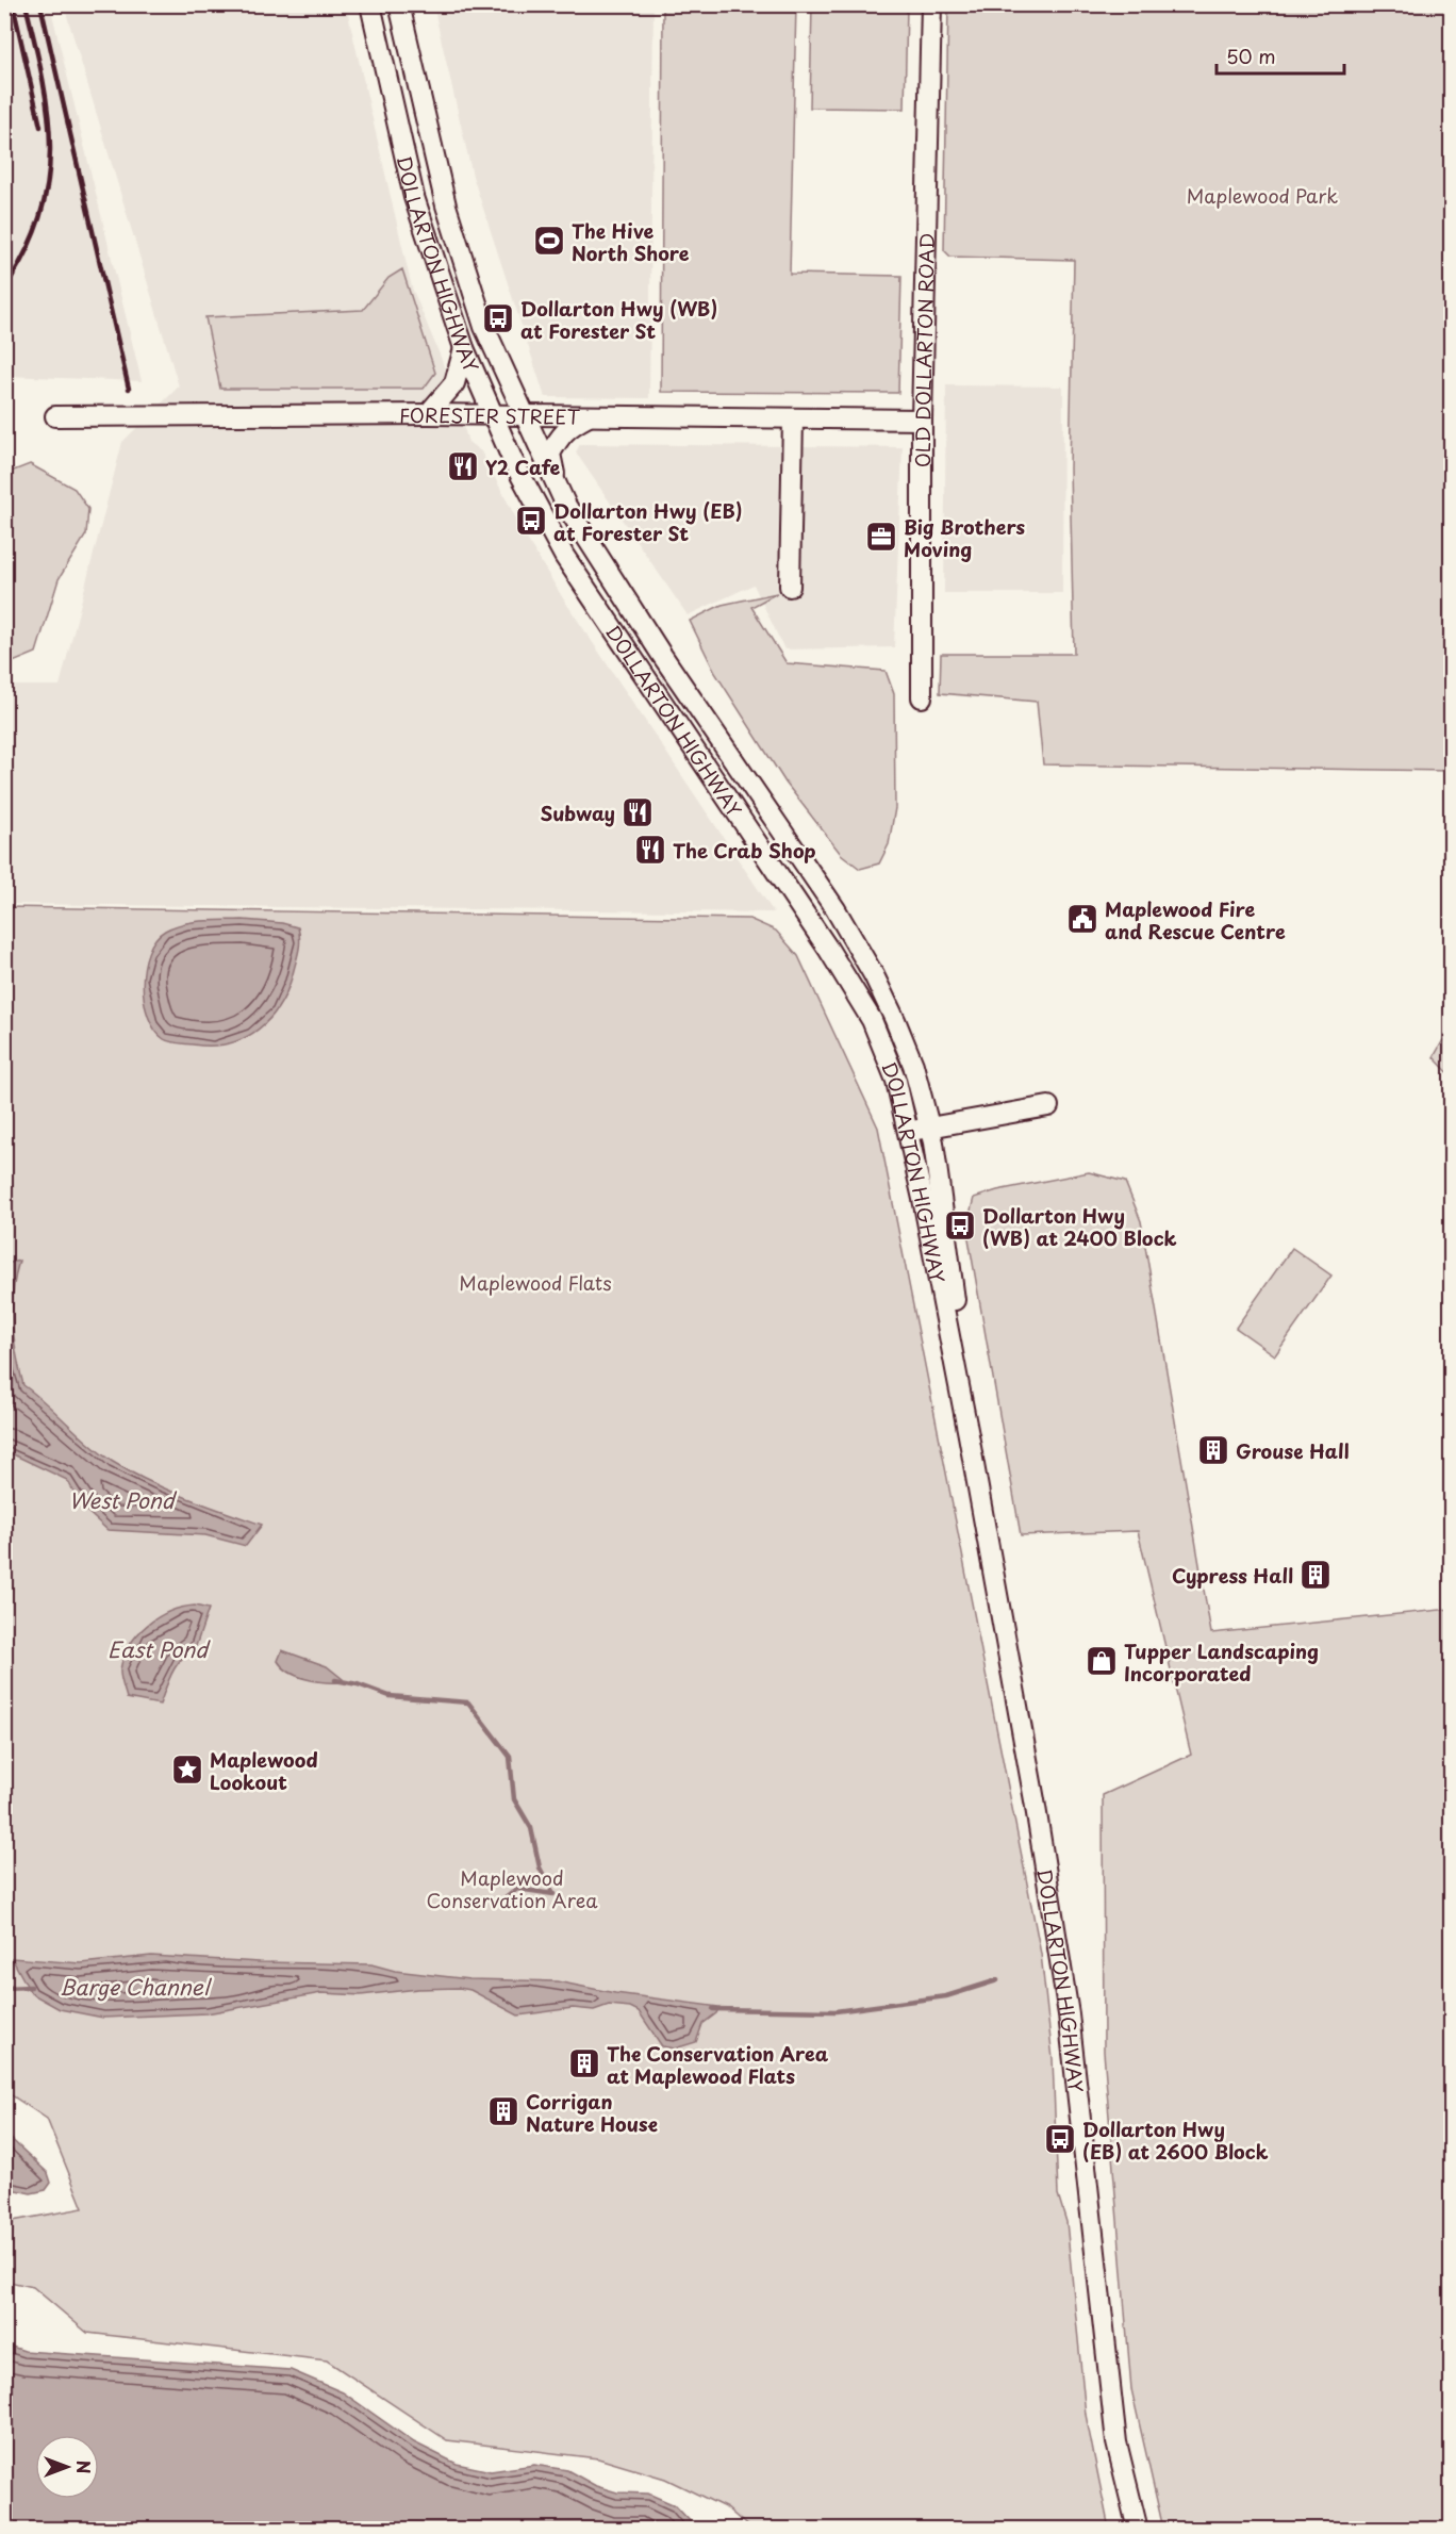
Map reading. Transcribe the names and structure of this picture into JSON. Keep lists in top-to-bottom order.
{
  "streets": {
    "street": ["DOLLARTON HIGHWAY", "OLD DOLLARTON ROAD", "FORESTER STREET"]
  },
  "crossings": [
    ["DOLLARTON HIGHWAY", "FORESTER STREET"],
    ["OLD DOLLARTON ROAD", "FORESTER STREET"]
  ],
  "water": ["West Pond", "East Pond", "Barge Channel"],
  "parks": ["Maplewood Park", "Maplewood Flats", "Maplewood Conservation Area"],
  "places": {
    "sports": ["The Hive North Shore"],
    "bus stop": [
      "Dollarton Hwy (WB) at Forester St",
      "Dollarton Hwy (EB) at Forester St",
      "Dollarton Hwy (WB) at 2400 Block",
      "Dollarton Hwy (EB) at 2600 Block"
    ],
    "restaurant": ["Y2 Cafe", "Subway", "The Crab Shop"],
    "office": ["Big Brothers Moving"],
    "public building": ["Maplewood Fire and Rescue Centre"],
    "building": [
      "Grouse Hall",
      "Cypress Hall",
      "The Conservation Area at Maplewood Flats",
      "Corrigan Nature House"
    ],
    "shop": ["Tupper Landscaping Incorporated"],
    "place": ["Maplewood Lookout"]
  },
  "scale_bar": "50 m",
  "north": "right"
}
